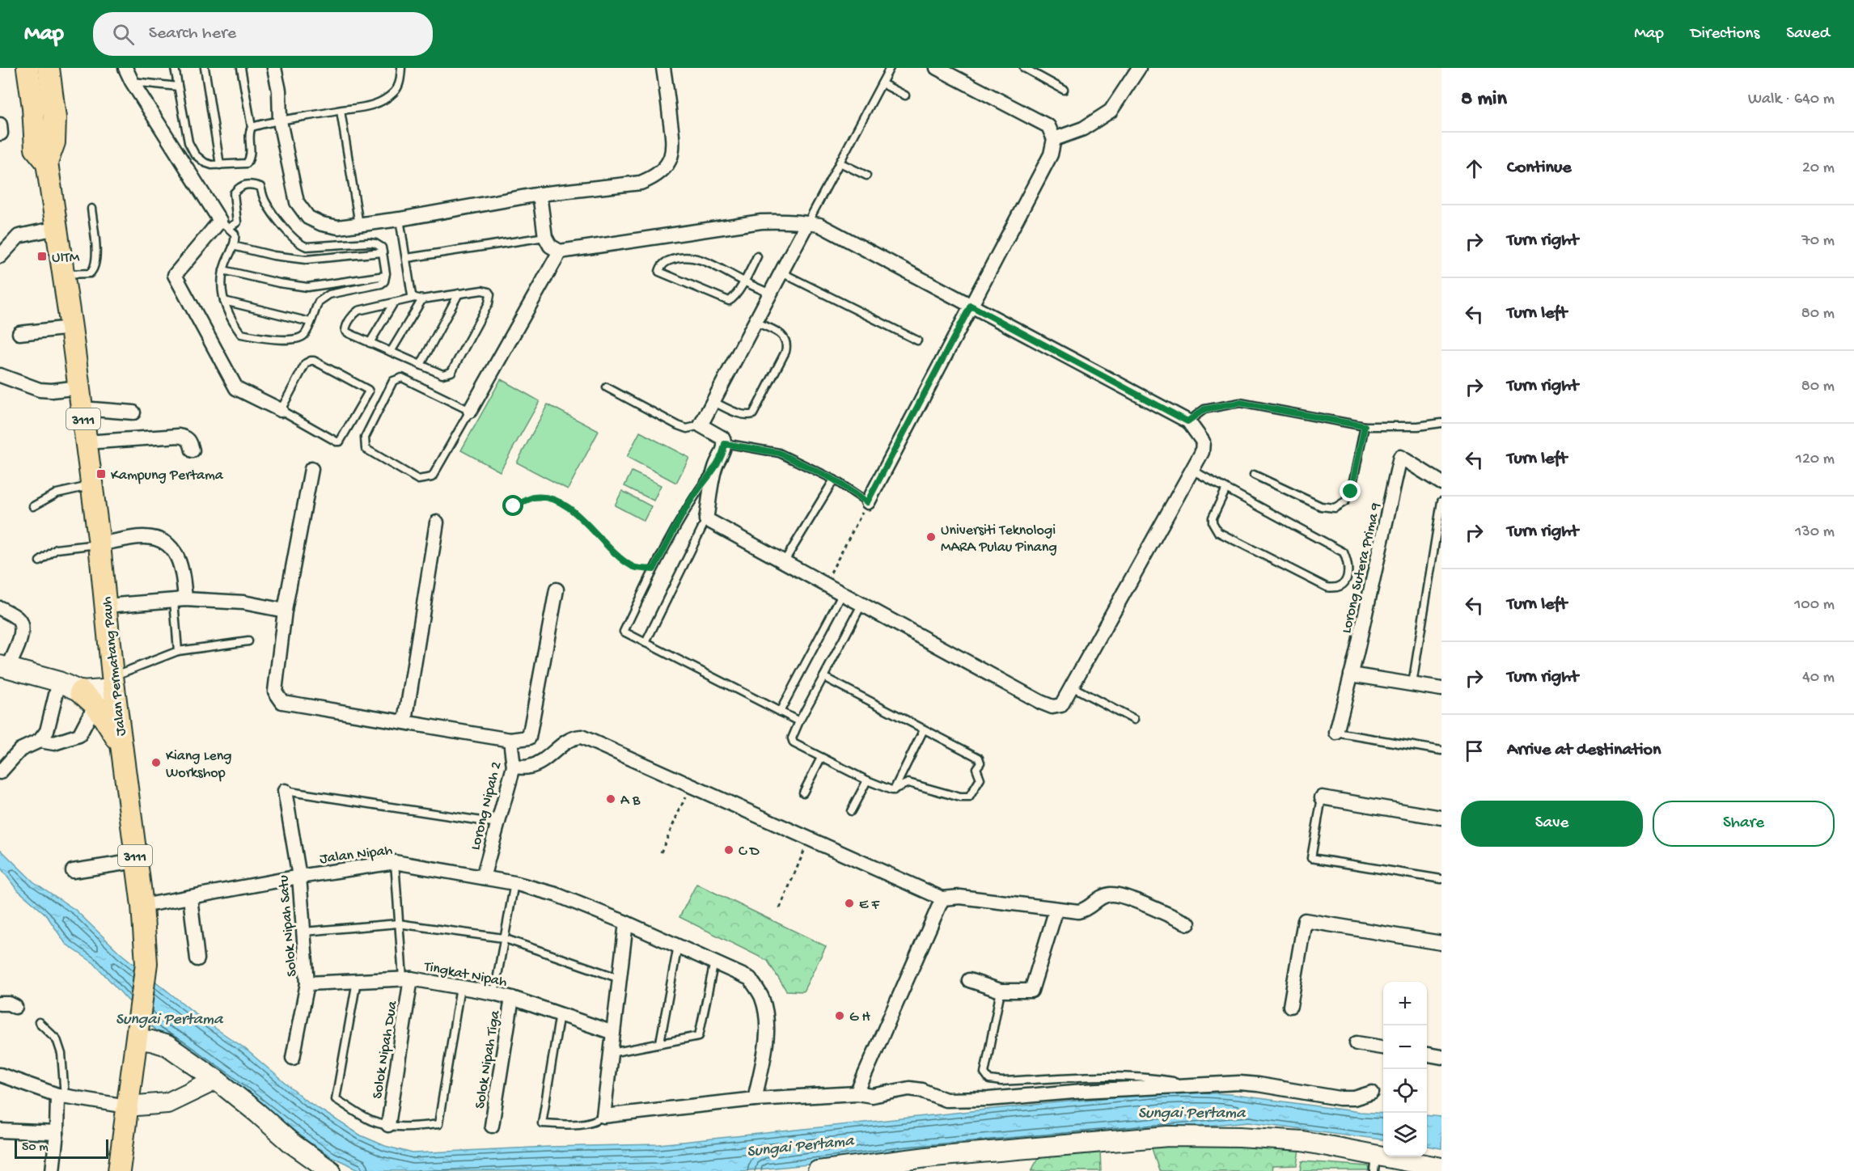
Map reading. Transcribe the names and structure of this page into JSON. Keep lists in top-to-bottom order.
{
  "streets": {
    "main road": ["3111", "Jalan Permatang Pauh"],
    "street": [
      "Lorong Sutera Prima 9",
      "Lorong Nipah 2",
      "Jalan Nipah",
      "Solok Nipah Satu",
      "Tingkat Nipah",
      "Solok Nipah Dua",
      "Solok Nipah Tiga"
    ]
  },
  "crossings": [
    ["Jalan Permatang Pauh", "Jalan Nipah"],
    ["Lorong Nipah 2", "Jalan Nipah"],
    ["Jalan Nipah", "Solok Nipah Satu"],
    ["Solok Nipah Satu", "Tingkat Nipah"],
    ["Tingkat Nipah", "Solok Nipah Dua"],
    ["Tingkat Nipah", "Solok Nipah Tiga"]
  ],
  "water": ["Sungai Pertama"],
  "places": {
    "transit": ["UITM", "Kampung Pertama"],
    "other": [
      "Universiti Teknologi MARA Pulau Pinang",
      "Kiang Leng Workshop",
      "A B",
      "C D",
      "E F",
      "G H"
    ]
  },
  "scale_bar": "50 m",
  "page": {
    "header": "Map",
    "search": "Search here",
    "nav": ["Map", "Directions", "Saved"],
    "heading": ["8 min", "Walk · 640 m"],
    "list": [
      ["Continue", "20 m"],
      ["Turn right", "70 m"],
      ["Turn left", "80 m"],
      ["Turn right", "80 m"],
      ["Turn left", "120 m"],
      ["Turn right", "130 m"],
      ["Turn left", "100 m"],
      ["Turn right", "40 m"],
      "Arrive at destination"
    ],
    "buttons": ["Save", "Share"],
    "map_buttons": ["+", "−"],
    "scale": "50 m"
  }
}
